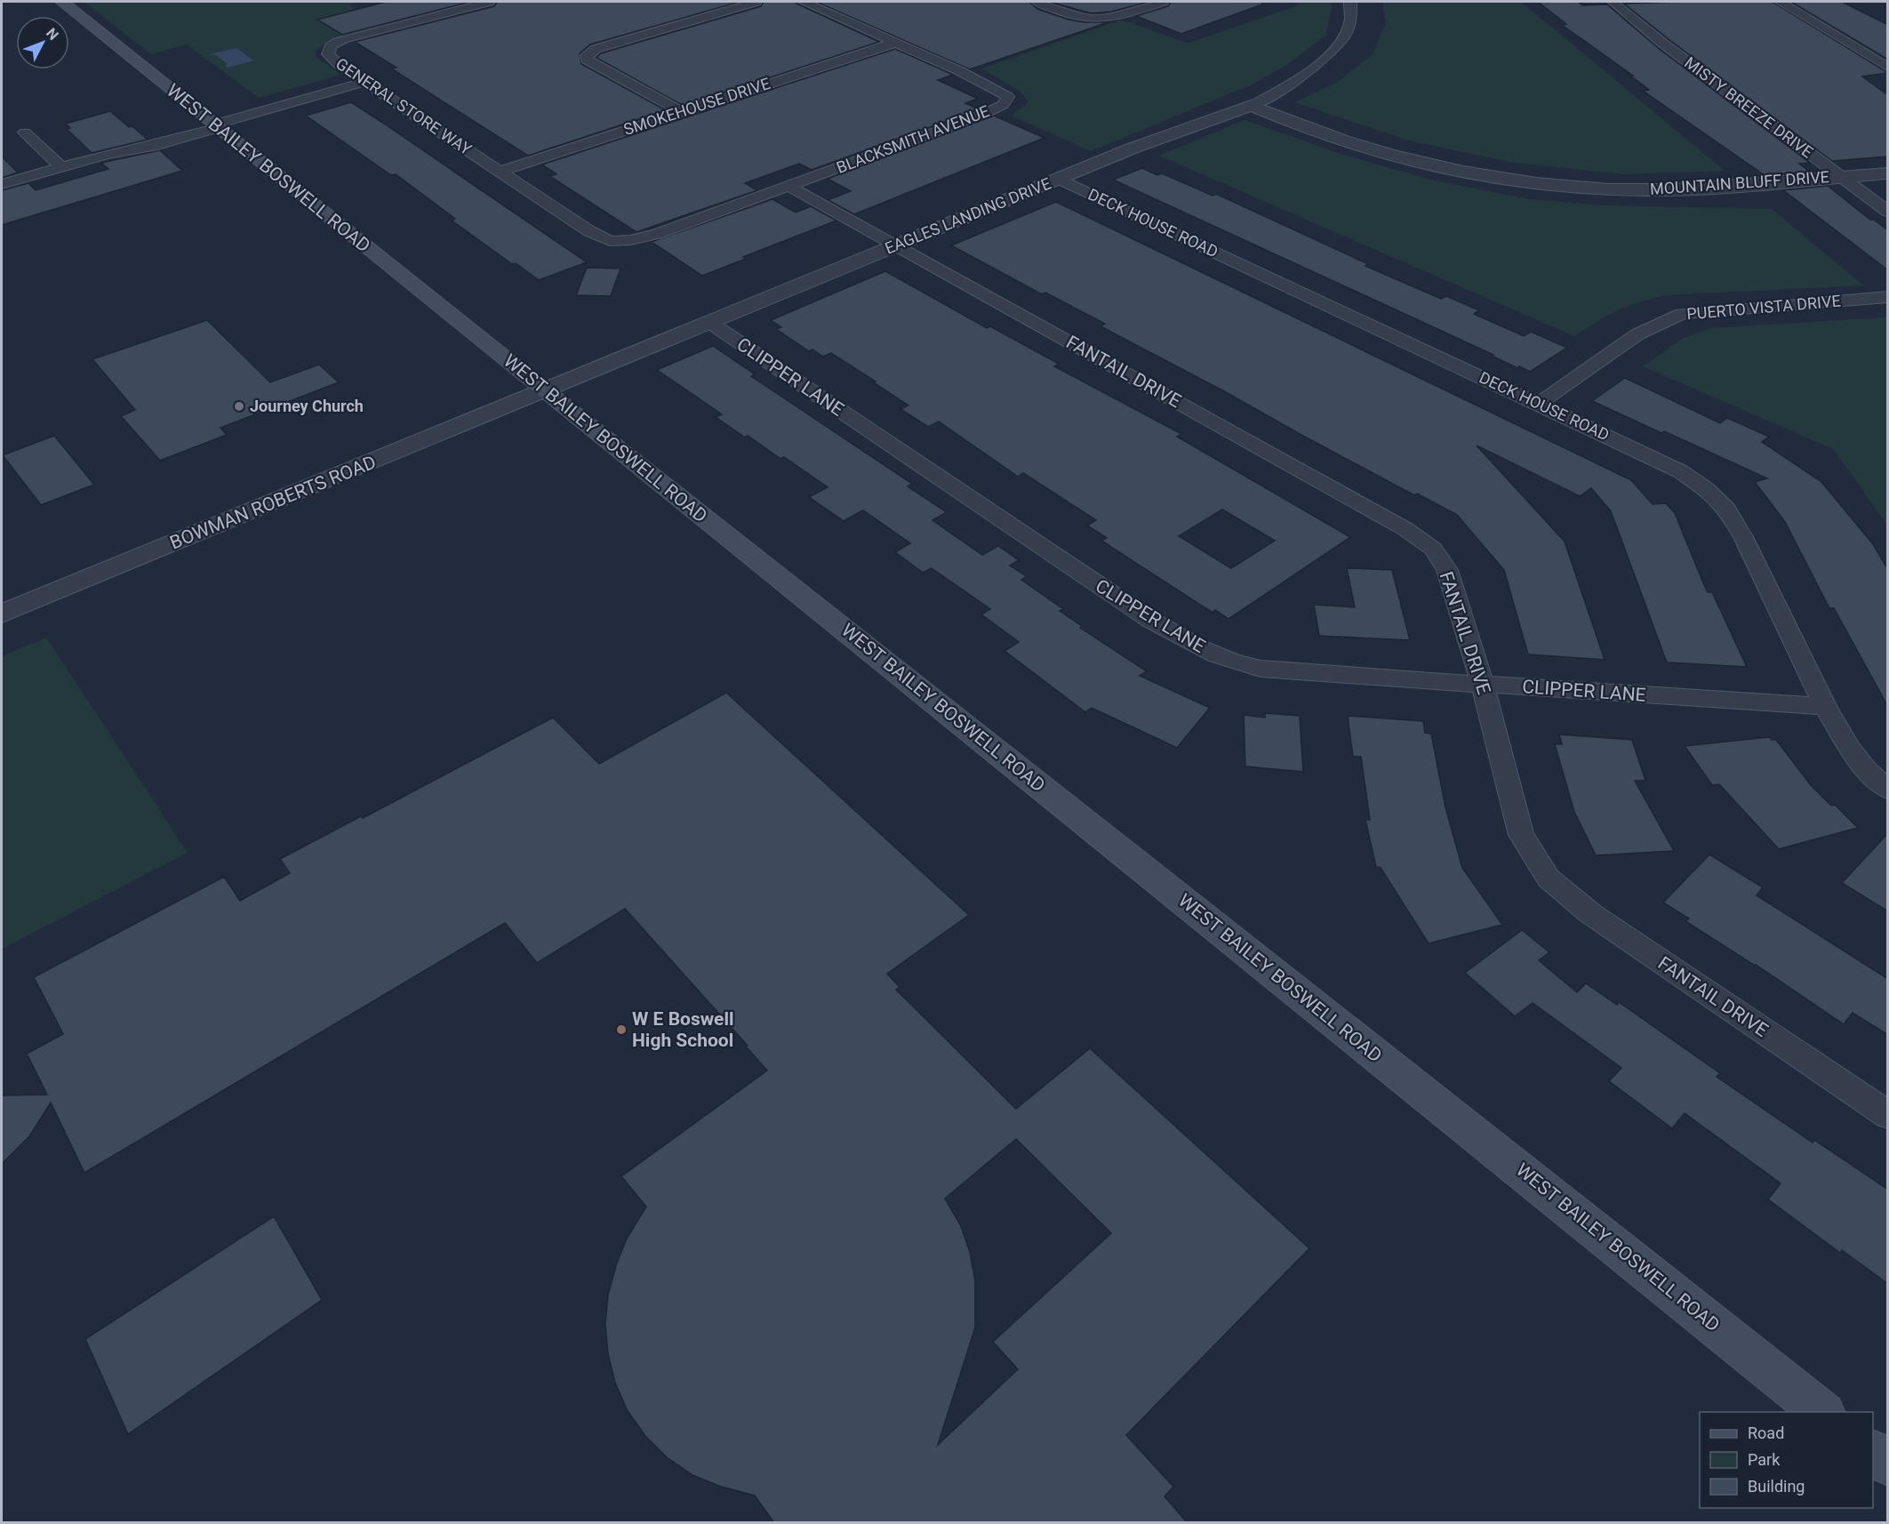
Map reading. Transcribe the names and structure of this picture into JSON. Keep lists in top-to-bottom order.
{
  "streets": {
    "main road": ["WEST BAILEY BOSWELL ROAD"],
    "street": [
      "GENERAL STORE WAY",
      "SMOKEHOUSE DRIVE",
      "MISTY BREEZE DRIVE",
      "BLACKSMITH AVENUE",
      "MOUNTAIN BLUFF DRIVE",
      "EAGLES LANDING DRIVE",
      "DECK HOUSE ROAD",
      "PUERTO VISTA DRIVE",
      "FANTAIL DRIVE",
      "CLIPPER LANE",
      "BOWMAN ROBERTS ROAD"
    ]
  },
  "crossings": [
    ["GENERAL STORE WAY", "SMOKEHOUSE DRIVE"],
    ["GENERAL STORE WAY", "BLACKSMITH AVENUE"],
    ["SMOKEHOUSE DRIVE", "BLACKSMITH AVENUE"],
    ["MISTY BREEZE DRIVE", "MOUNTAIN BLUFF DRIVE"],
    ["BLACKSMITH AVENUE", "FANTAIL DRIVE"],
    ["WEST BAILEY BOSWELL ROAD", "EAGLES LANDING DRIVE"],
    ["WEST BAILEY BOSWELL ROAD", "BOWMAN ROBERTS ROAD"],
    ["MOUNTAIN BLUFF DRIVE", "EAGLES LANDING DRIVE"],
    ["EAGLES LANDING DRIVE", "DECK HOUSE ROAD"],
    ["EAGLES LANDING DRIVE", "FANTAIL DRIVE"],
    ["EAGLES LANDING DRIVE", "CLIPPER LANE"],
    ["EAGLES LANDING DRIVE", "BOWMAN ROBERTS ROAD"],
    ["DECK HOUSE ROAD", "PUERTO VISTA DRIVE"],
    ["DECK HOUSE ROAD", "CLIPPER LANE"],
    ["FANTAIL DRIVE", "CLIPPER LANE"]
  ],
  "places": ["Journey Church", "W E Boswell High School"],
  "legend": ["Road", "Park", "Building"],
  "north": "top right"
}
